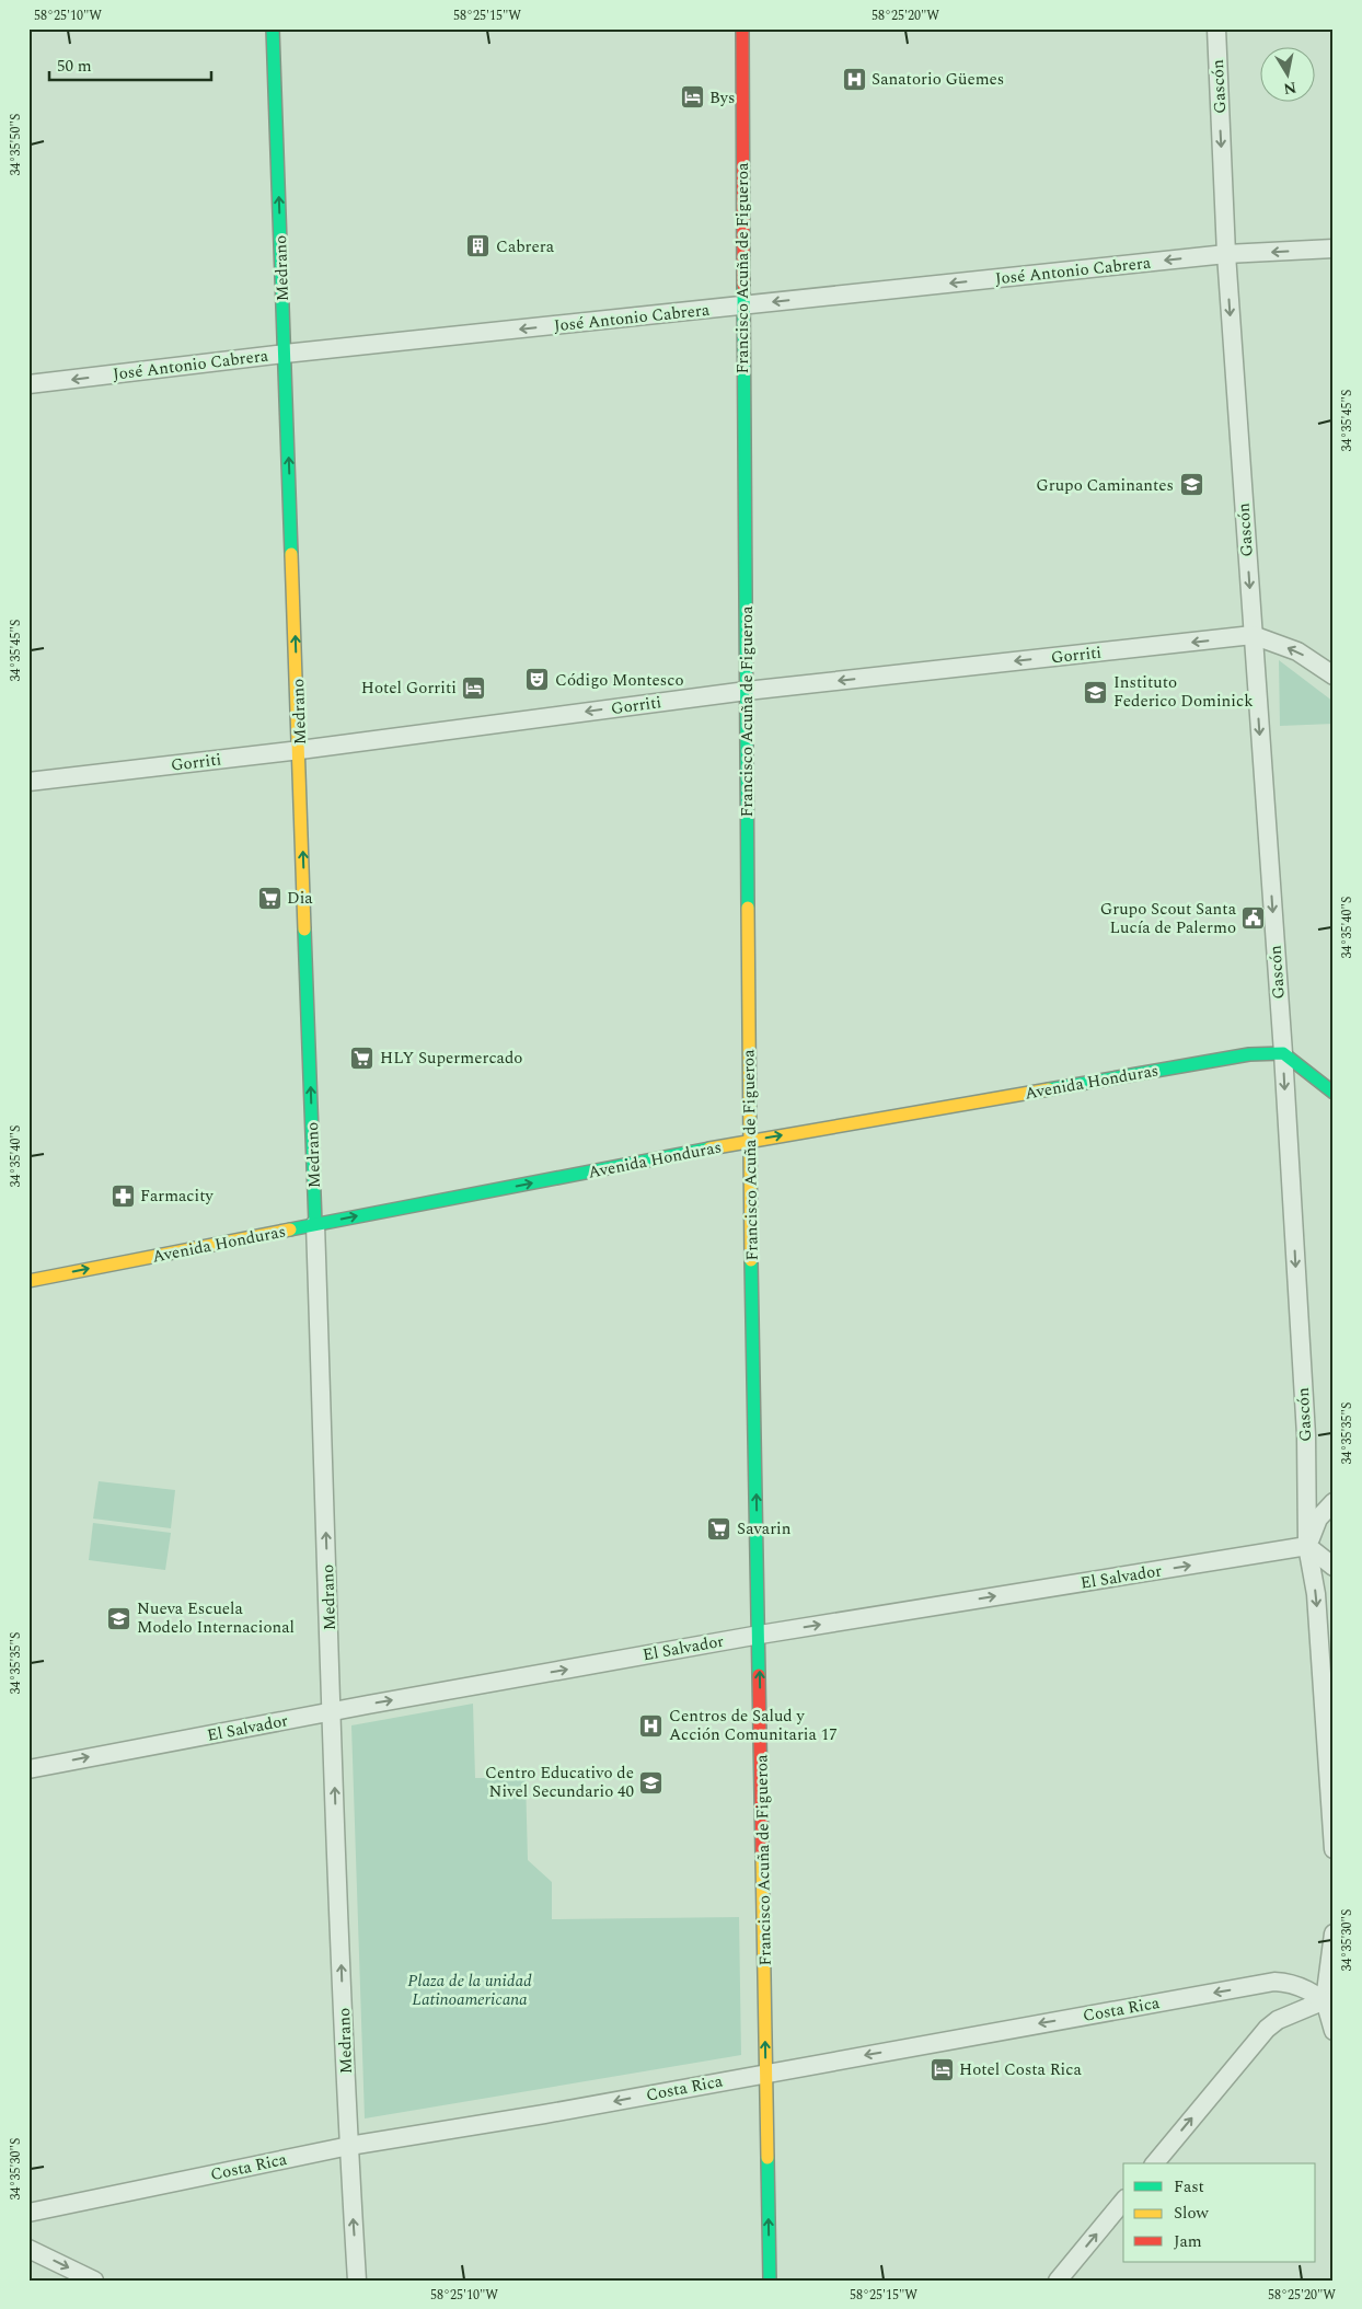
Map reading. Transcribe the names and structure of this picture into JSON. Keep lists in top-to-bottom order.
{
  "streets": {
    "street": [
      "Gascón",
      "Medrano",
      "Francisco Acuña de Figueroa",
      "José Antonio Cabrera",
      "Gorriti",
      "Avenida Honduras",
      "El Salvador",
      "Costa Rica"
    ]
  },
  "crossings": [
    ["Gascón", "José Antonio Cabrera"],
    ["Gascón", "Gorriti"],
    ["Gascón", "Avenida Honduras"],
    ["Gascón", "El Salvador"],
    ["Medrano", "José Antonio Cabrera"],
    ["Medrano", "Gorriti"],
    ["Medrano", "Avenida Honduras"],
    ["Medrano", "El Salvador"],
    ["Medrano", "Costa Rica"],
    ["Francisco Acuña de Figueroa", "José Antonio Cabrera"],
    ["Francisco Acuña de Figueroa", "Gorriti"],
    ["Francisco Acuña de Figueroa", "Avenida Honduras"],
    ["Francisco Acuña de Figueroa", "El Salvador"],
    ["Francisco Acuña de Figueroa", "Costa Rica"]
  ],
  "one_way": [
    "Gascón",
    "Medrano",
    "Francisco Acuña de Figueroa",
    "José Antonio Cabrera",
    "Gorriti",
    "Avenida Honduras",
    "El Salvador",
    "Costa Rica"
  ],
  "parks": ["Plaza de la unidad Latinoamericana"],
  "places": {
    "hospital": ["Sanatorio Güemes", "Centros de Salud y Acción Comunitaria 17"],
    "hotel": ["Bys", "Hotel Gorriti", "Hotel Costa Rica"],
    "building": ["Cabrera"],
    "school or university": [
      "Grupo Caminantes",
      "Instituto Federico Dominick",
      "Nueva Escuela Modelo Internacional",
      "Centro Educativo de Nivel Secundario 40"
    ],
    "theatre": ["Código Montesco"],
    "supermarket": ["Dia", "HLY Supermercado", "Savarin"],
    "public building": ["Grupo Scout Santa Lucía de Palermo"],
    "pharmacy": ["Farmacity"]
  },
  "legend": ["Fast", "Slow", "Jam"],
  "scale_bar": "50 m",
  "north": "bottom",
  "coordinates": [
    "58°25'10\"W",
    "58°25'15\"W",
    "58°25'20\"W",
    "34°35'50\"S",
    "34°35'45\"S",
    "34°35'40\"S",
    "34°35'35\"S",
    "34°35'30\"S"
  ]
}
